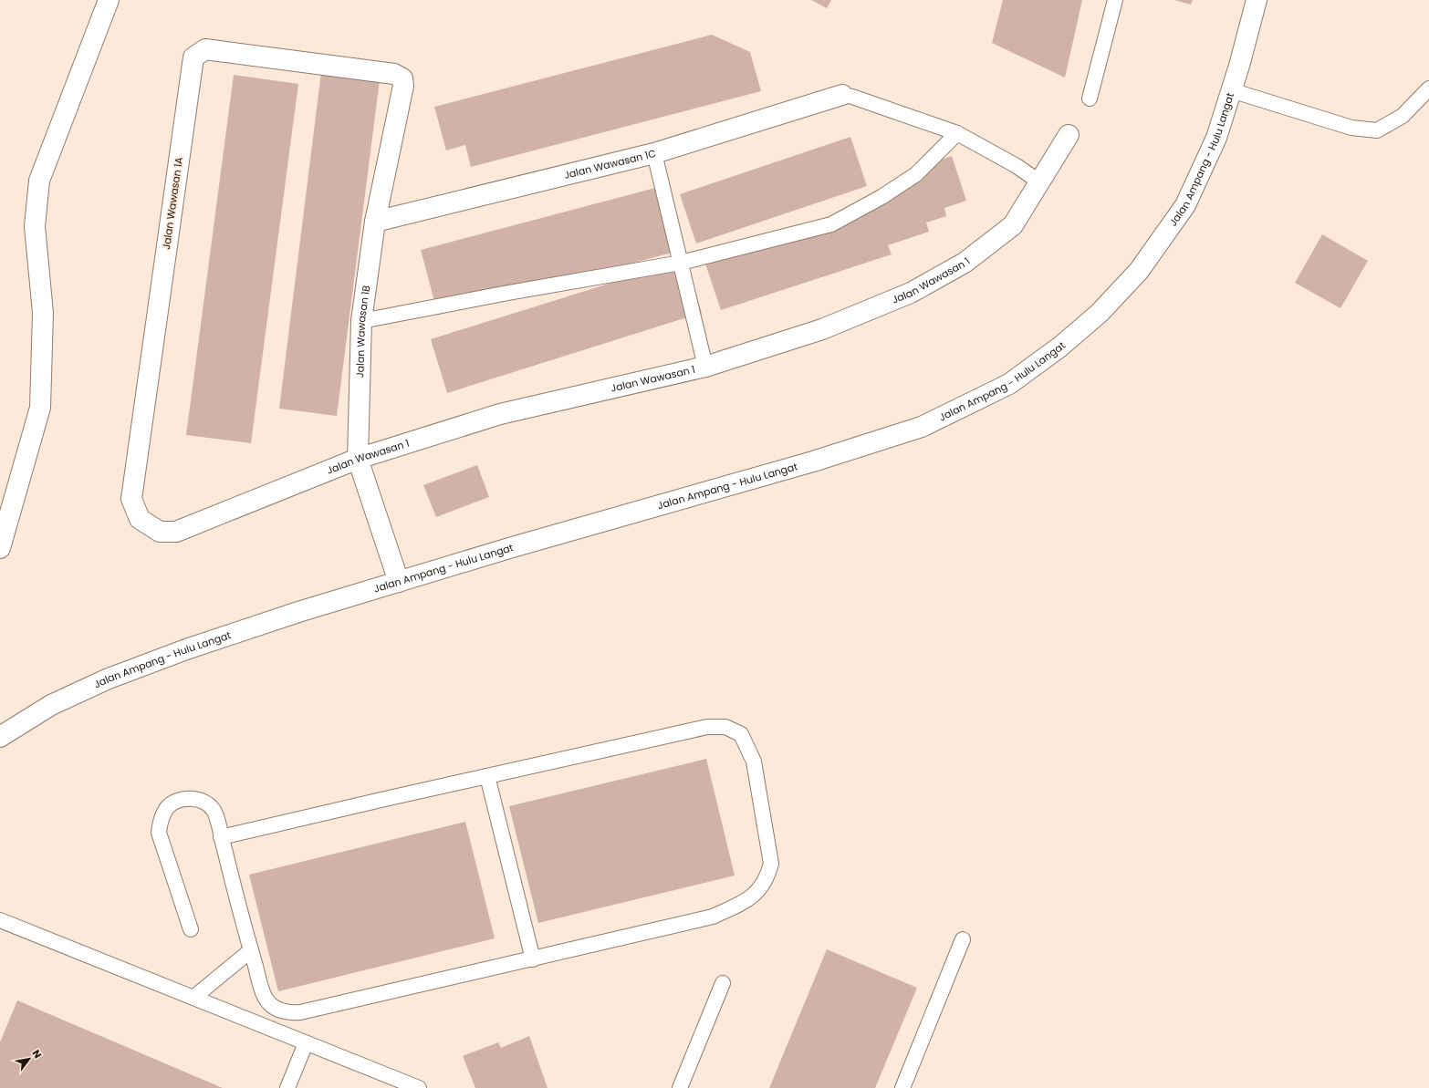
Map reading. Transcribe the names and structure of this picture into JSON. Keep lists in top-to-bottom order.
{
  "streets": {
    "street": [
      "Jalan Ampang - Hulu Langat",
      "Jalan Wawasan 1C",
      "Jalan Wawasan 1A",
      "Jalan Wawasan 1",
      "Jalan Wawasan 1B"
    ]
  },
  "crossings": [
    ["Jalan Ampang - Hulu Langat", "Jalan Wawasan 1B"],
    ["Jalan Wawasan 1C", "Jalan Wawasan 1B"],
    ["Jalan Wawasan 1A", "Jalan Wawasan 1"],
    ["Jalan Wawasan 1A", "Jalan Wawasan 1B"],
    ["Jalan Wawasan 1", "Jalan Wawasan 1B"]
  ],
  "north": "top right"
}
